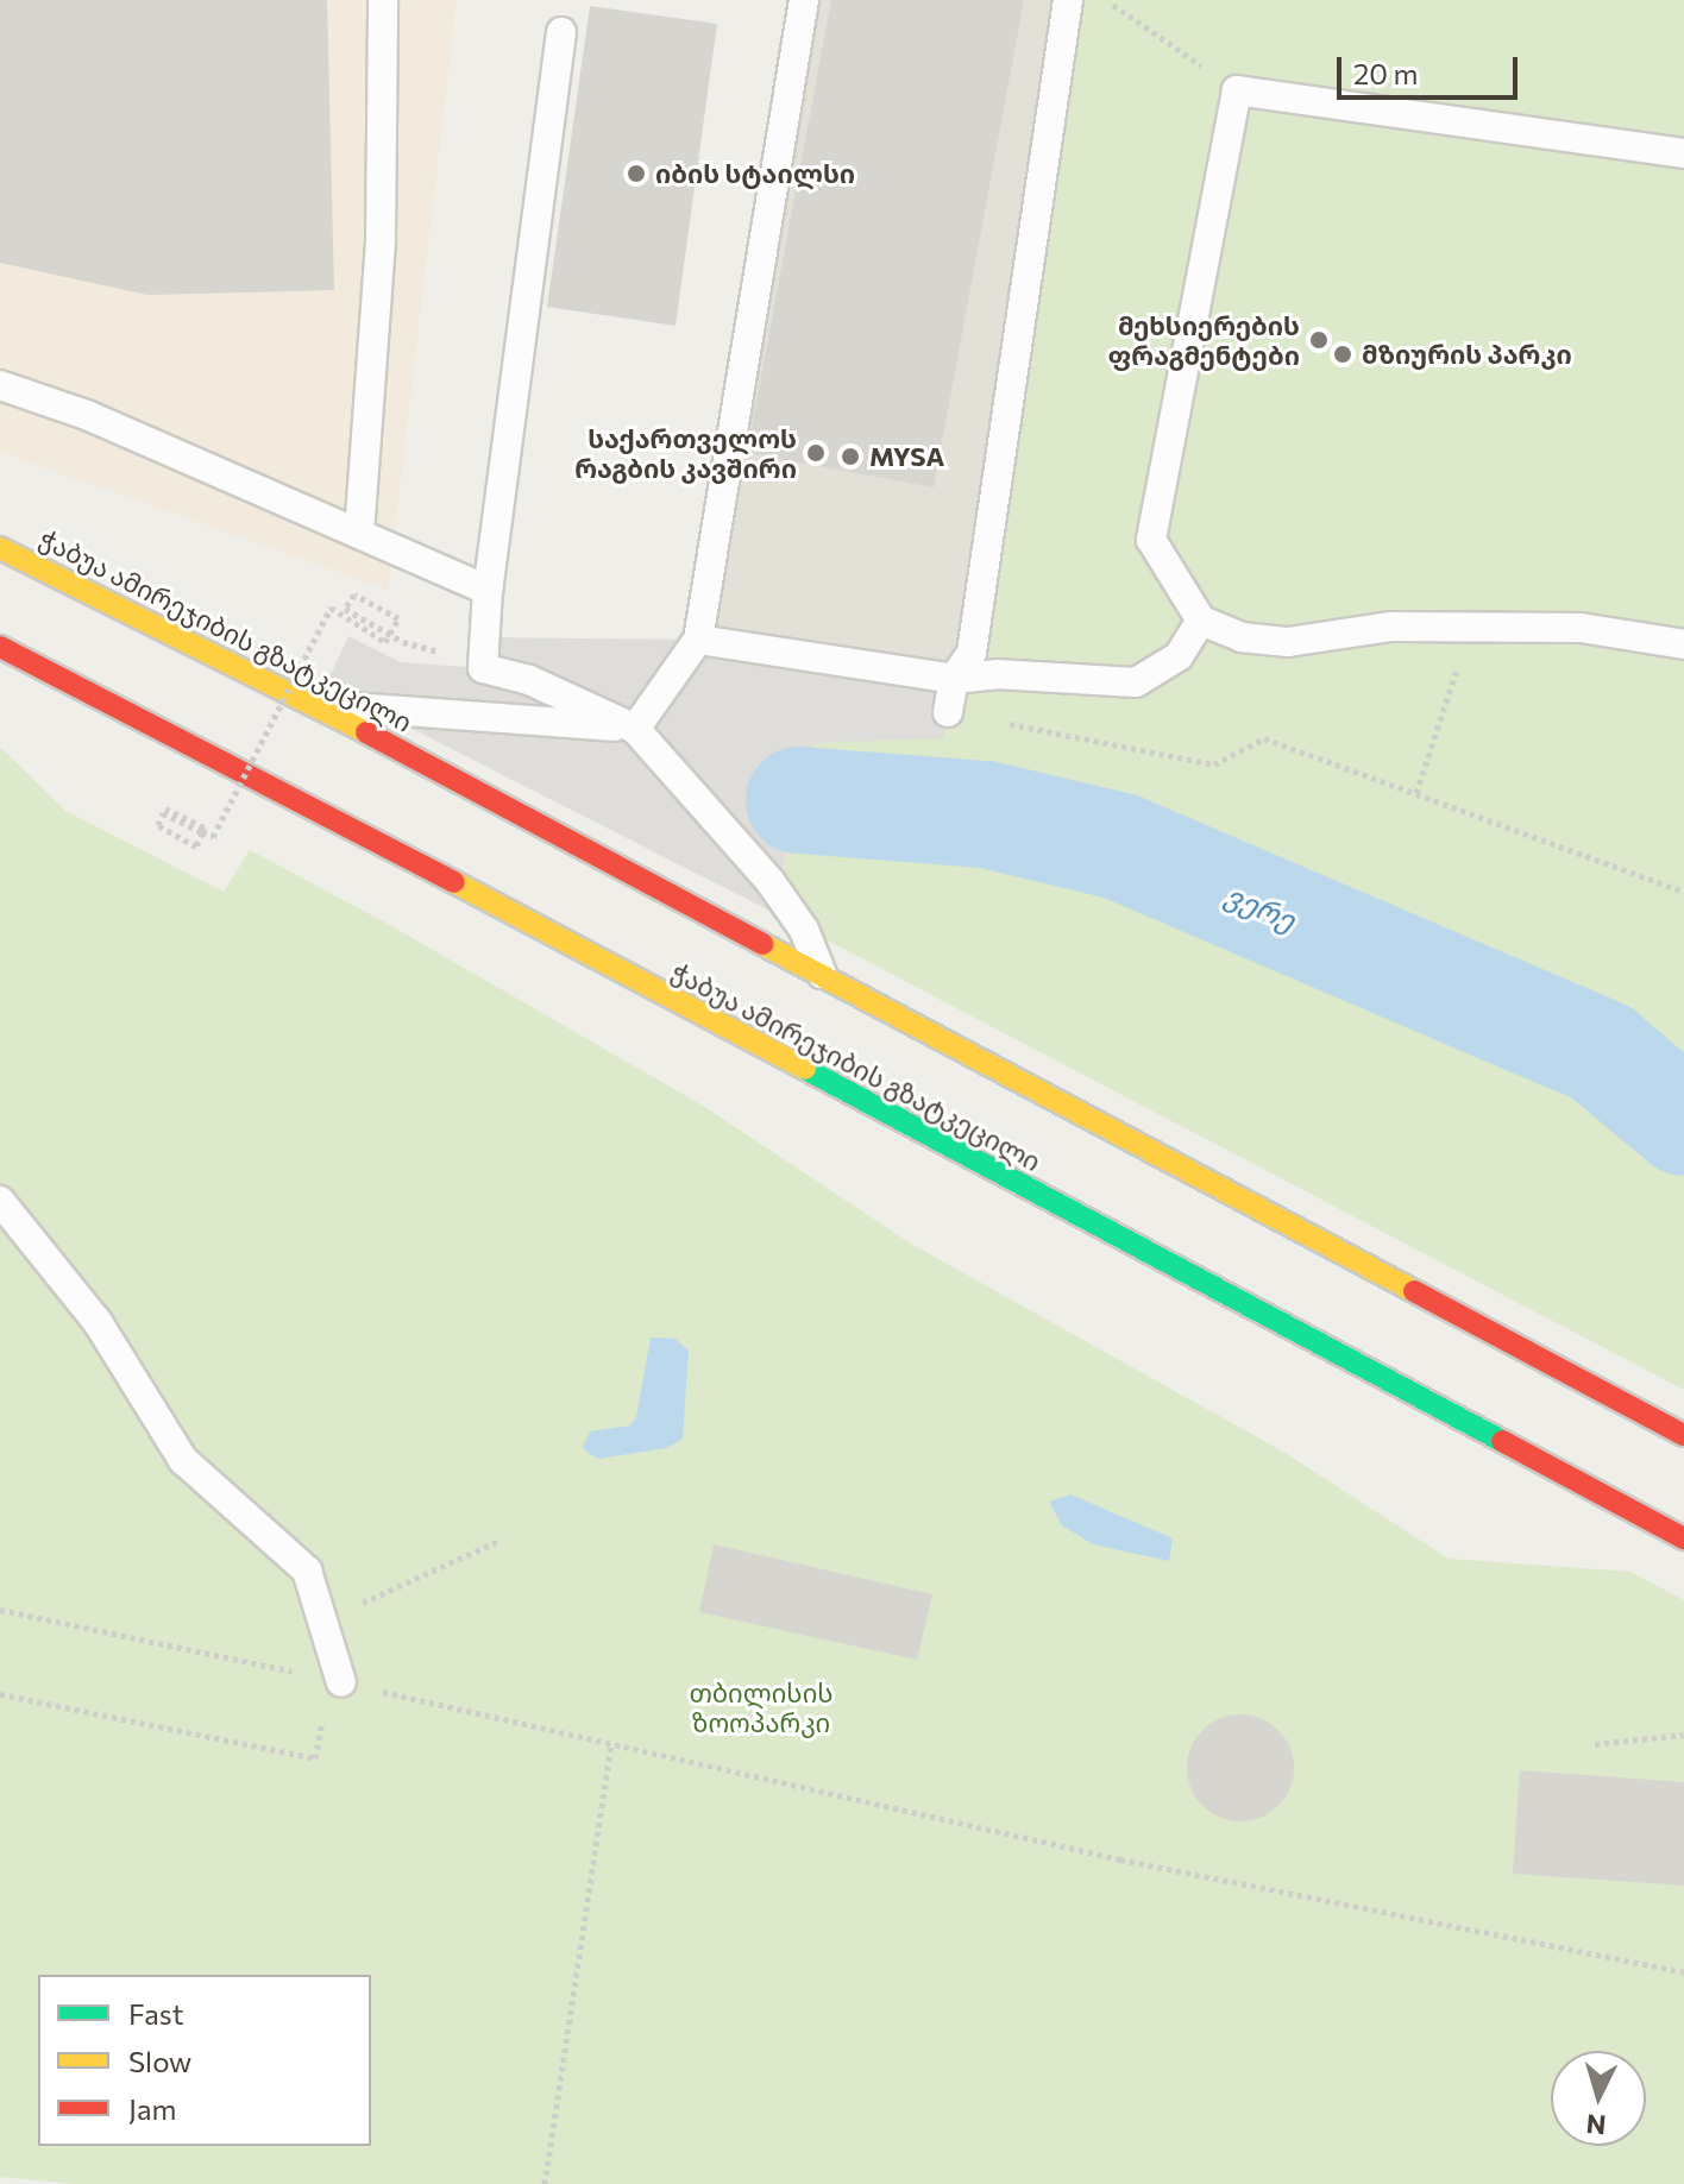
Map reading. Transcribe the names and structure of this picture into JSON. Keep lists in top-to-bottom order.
{
  "streets": {
    "main road": ["ჭაბუა ამირეჯიბის გზატკეცილი"]
  },
  "water": ["ვერე"],
  "parks": ["თბილისის ზოოპარკი"],
  "places": [
    "იბის სტაილსი",
    "მეხსიერების ფრაგმენტები",
    "მზიურის პარკი",
    "საქართველოს რაგბის კავშირი",
    "MYSA"
  ],
  "legend": ["Fast", "Slow", "Jam"],
  "scale_bar": "20 m",
  "north": "bottom"
}
